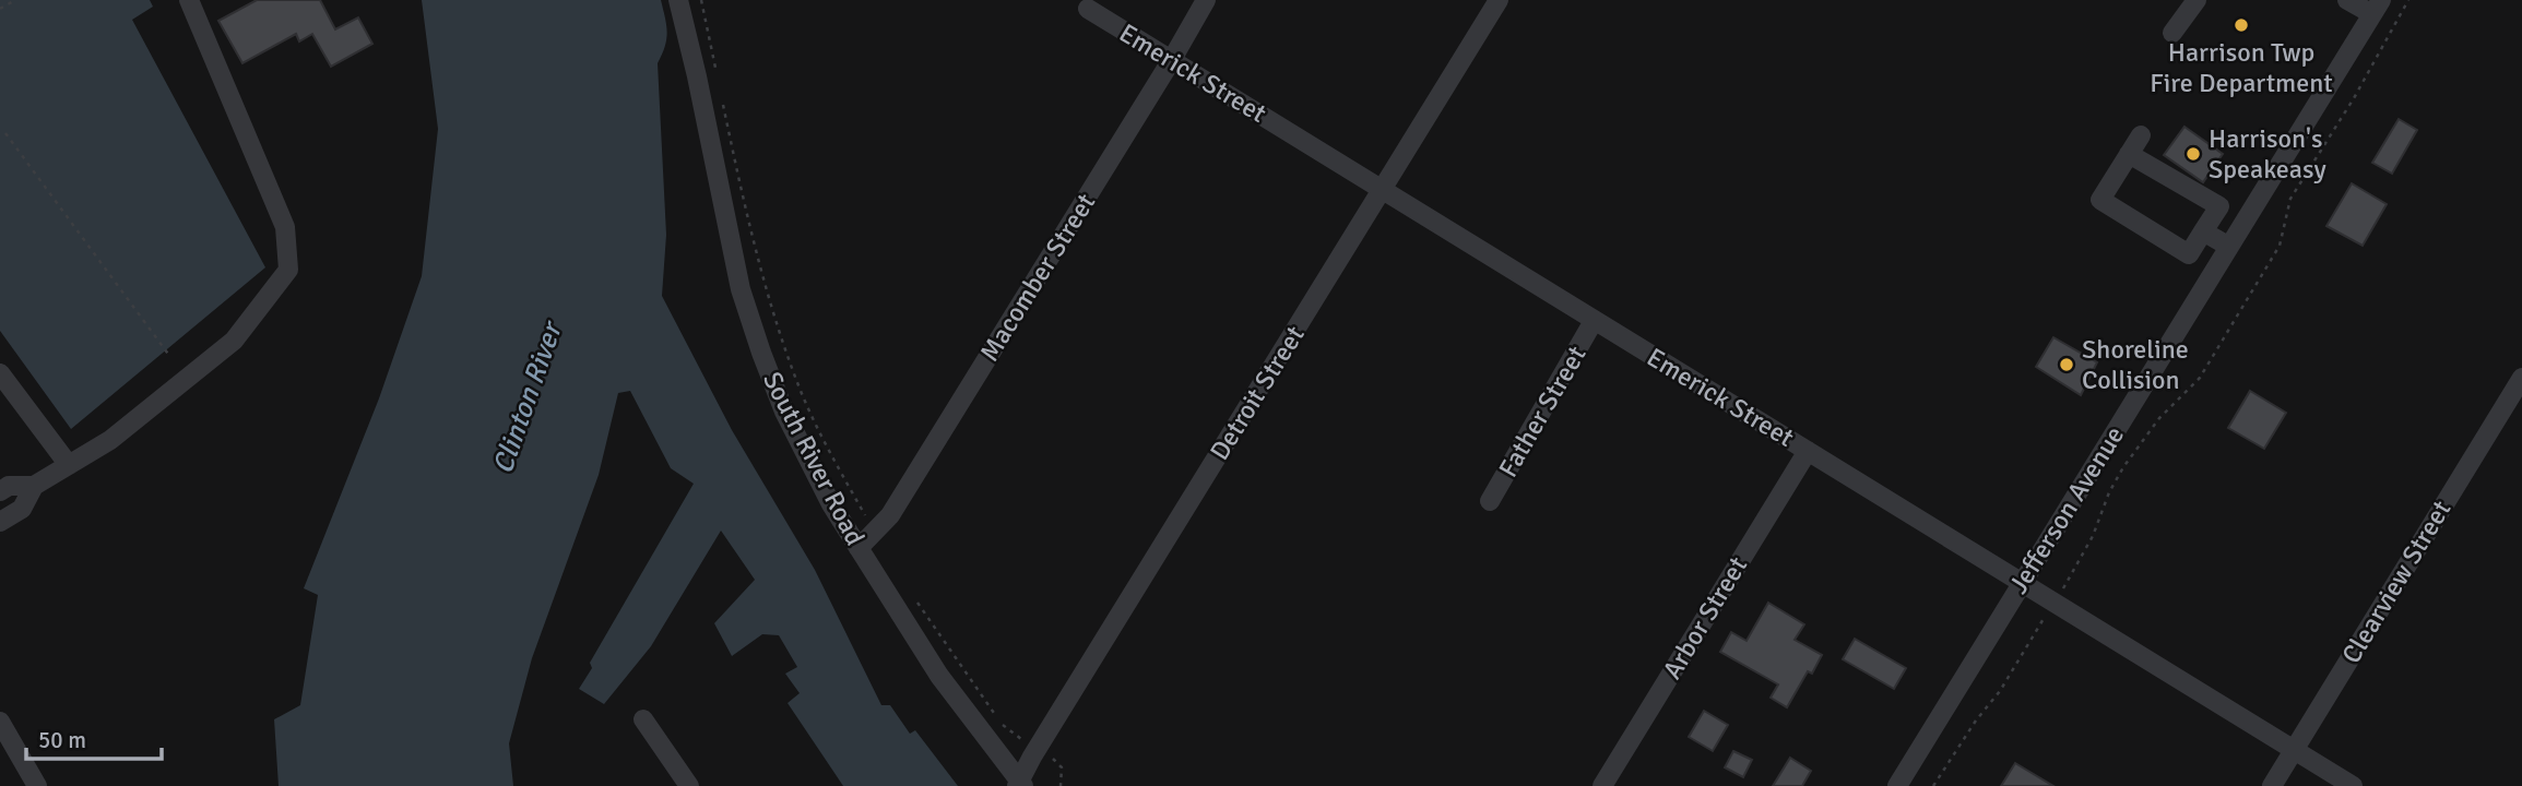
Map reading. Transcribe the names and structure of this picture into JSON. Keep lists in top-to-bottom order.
{
  "streets": {
    "street": [
      "Emerick Street",
      "Macomber Street",
      "Detroit Street",
      "Father Street",
      "South River Road",
      "Jefferson Avenue",
      "Clearview Street",
      "Arbor Street"
    ]
  },
  "crossings": [
    ["Emerick Street", "Macomber Street"],
    ["Emerick Street", "Detroit Street"],
    ["Emerick Street", "Father Street"],
    ["Emerick Street", "Jefferson Avenue"],
    ["Emerick Street", "Clearview Street"],
    ["Emerick Street", "Arbor Street"],
    ["Macomber Street", "South River Road"],
    ["Detroit Street", "South River Road"]
  ],
  "water": ["Clinton River"],
  "places": ["Harrison Twp Fire Department", "Harrison's Speakeasy", "Shoreline Collision"],
  "scale_bar": "50 m"
}
